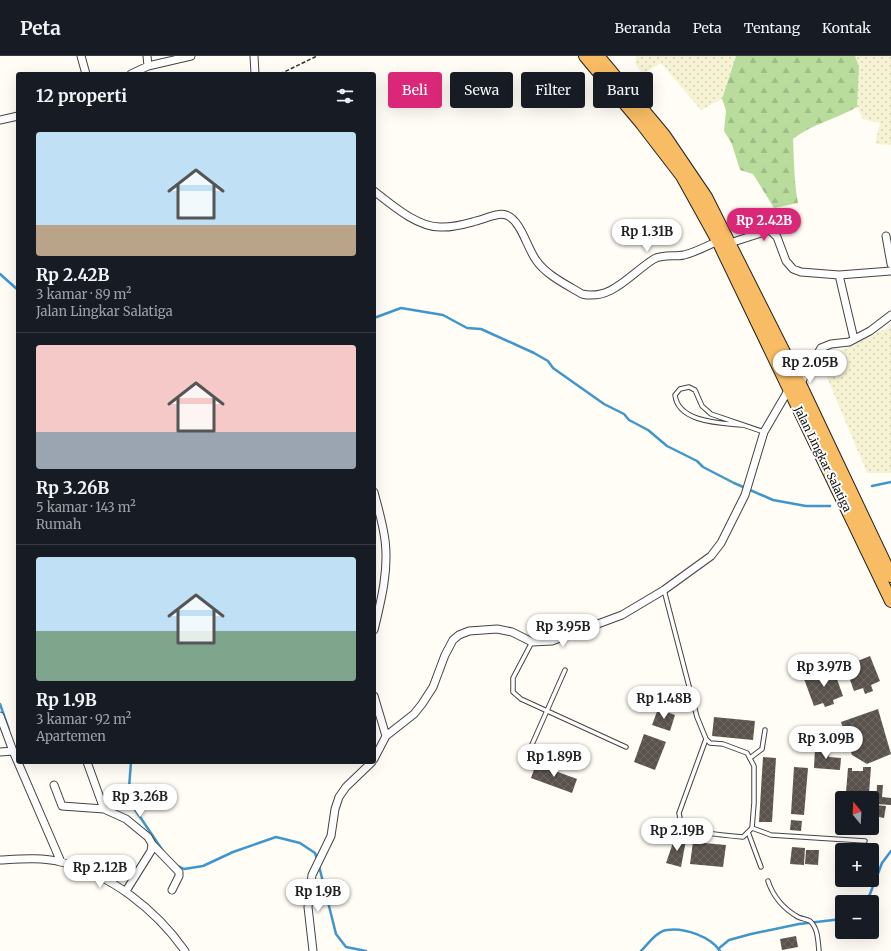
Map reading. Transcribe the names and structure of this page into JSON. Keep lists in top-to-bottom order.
{
  "streets": {
    "highway": ["Jalan Lingkar Salatiga"]
  },
  "north": "top",
  "page": {
    "header": "Peta",
    "nav": [
      "Beranda",
      "Peta",
      "Tentang",
      "Kontak"
    ],
    "chip": [
      "Beli",
      "Sewa",
      "Filter",
      "Baru"
    ],
    "heading": "12 properti",
    "list": [
      {
        "name": "Rp 2.42B",
        "note": "3 kamar · 89 m² · Jalan Lingkar Salatiga"
      },
      {
        "name": "Rp 3.26B",
        "note": "5 kamar · 143 m² · Rumah"
      },
      {
        "name": "Rp 1.9B",
        "note": "3 kamar · 92 m² · Apartemen"
      }
    ],
    "price": [
      "Rp 2.42B",
      "Rp 1.31B",
      "Rp 2.05B",
      "Rp 3.95B",
      "Rp 3.97B",
      "Rp 1.48B",
      "Rp 3.09B",
      "Rp 1.89B",
      "Rp 3.26B",
      "Rp 2.19B",
      "Rp 2.12B",
      "Rp 1.9B"
    ],
    "map_buttons": ["+", "−"]
  }
}
